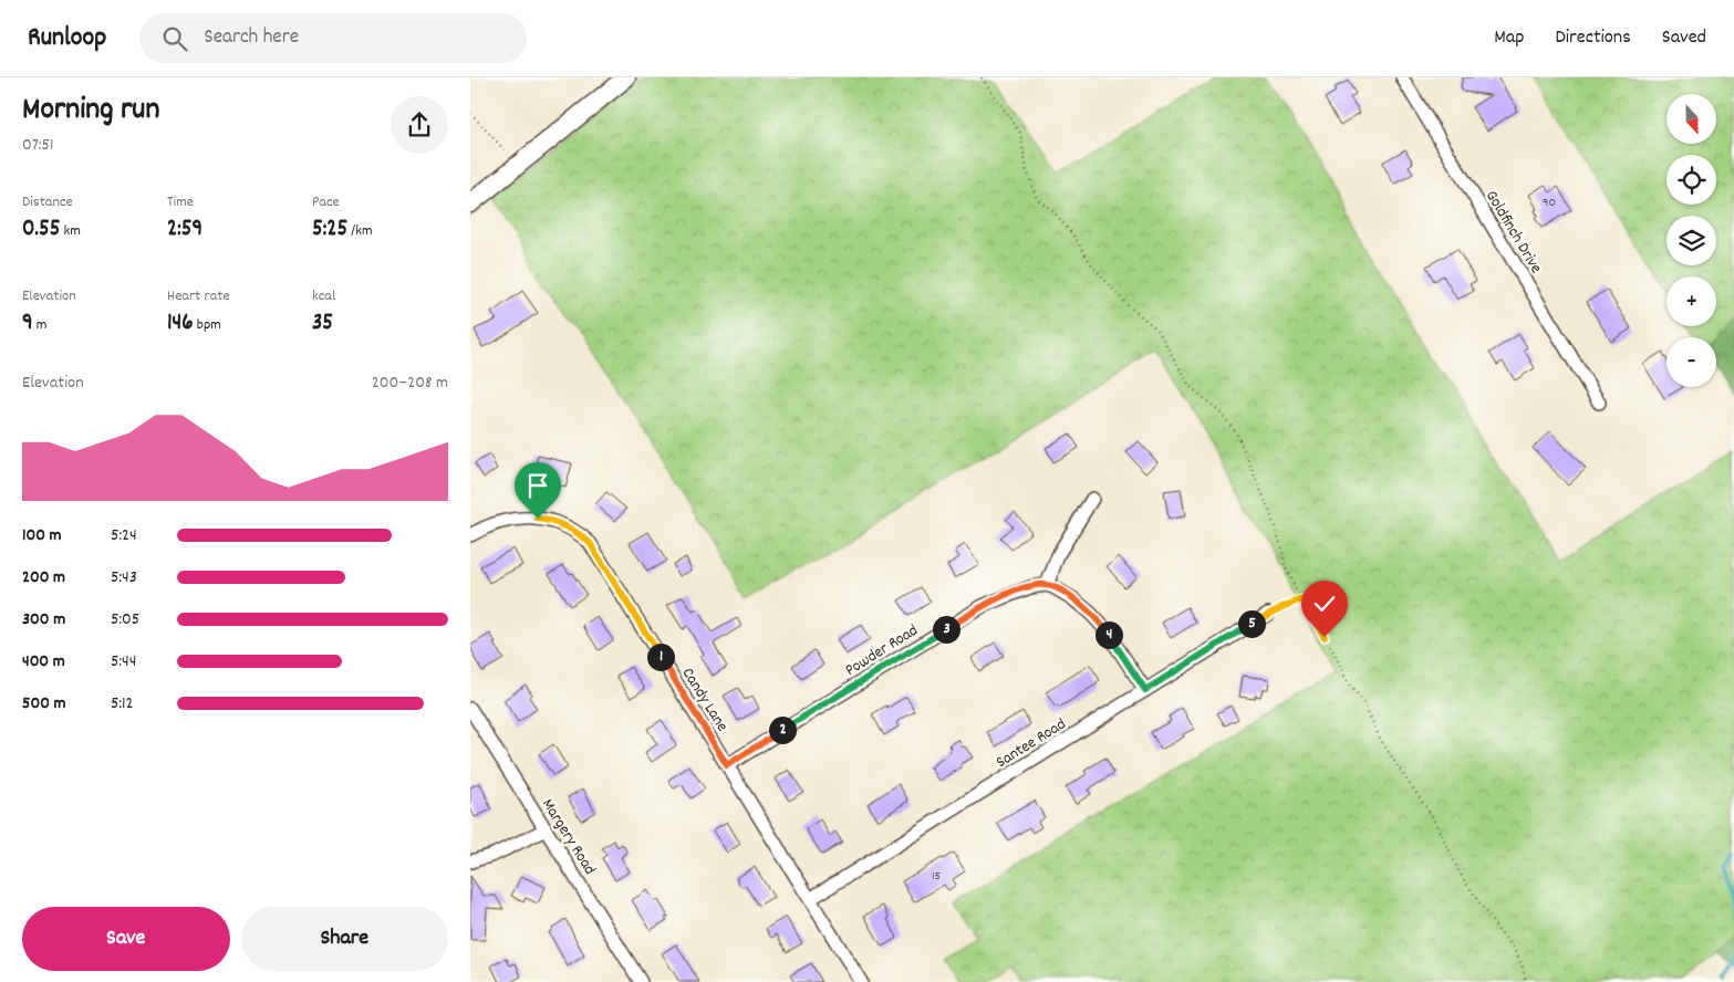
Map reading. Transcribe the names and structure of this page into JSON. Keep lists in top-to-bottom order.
{
  "streets": {
    "street": [
      "Goldfinch Drive",
      "Powder Road",
      "Candy Lane",
      "Santee Road",
      "Margery Road"
    ]
  },
  "crossings": [
    ["Powder Road", "Candy Lane"],
    ["Candy Lane", "Santee Road"]
  ],
  "house_numbers": ["90", "15"],
  "north": "bottom",
  "page": {
    "header": "Runloop",
    "search": "Search here",
    "nav": ["Map", "Directions", "Saved"],
    "heading": ["Morning run", "07:51"],
    "map_buttons": ["+", "−"],
    "stats": [
      ["Distance", "0.55 km"],
      ["Time", "2:59"],
      ["Pace", "5:25 /km"],
      ["Elevation", "9 m"],
      ["Heart rate", "146 bpm"],
      ["kcal", "35"]
    ],
    "chart": ["Elevation", "200–208 m"],
    "list": [
      {
        "name": "100 m",
        "note": "5:24"
      },
      {
        "name": "200 m",
        "note": "5:43"
      },
      {
        "name": "300 m",
        "note": "5:05"
      },
      {
        "name": "400 m",
        "note": "5:44"
      },
      {
        "name": "500 m",
        "note": "5:12"
      }
    ],
    "pins": [
      "5",
      "3",
      "4",
      "1",
      "2"
    ],
    "buttons": ["Save", "Share"]
  }
}
